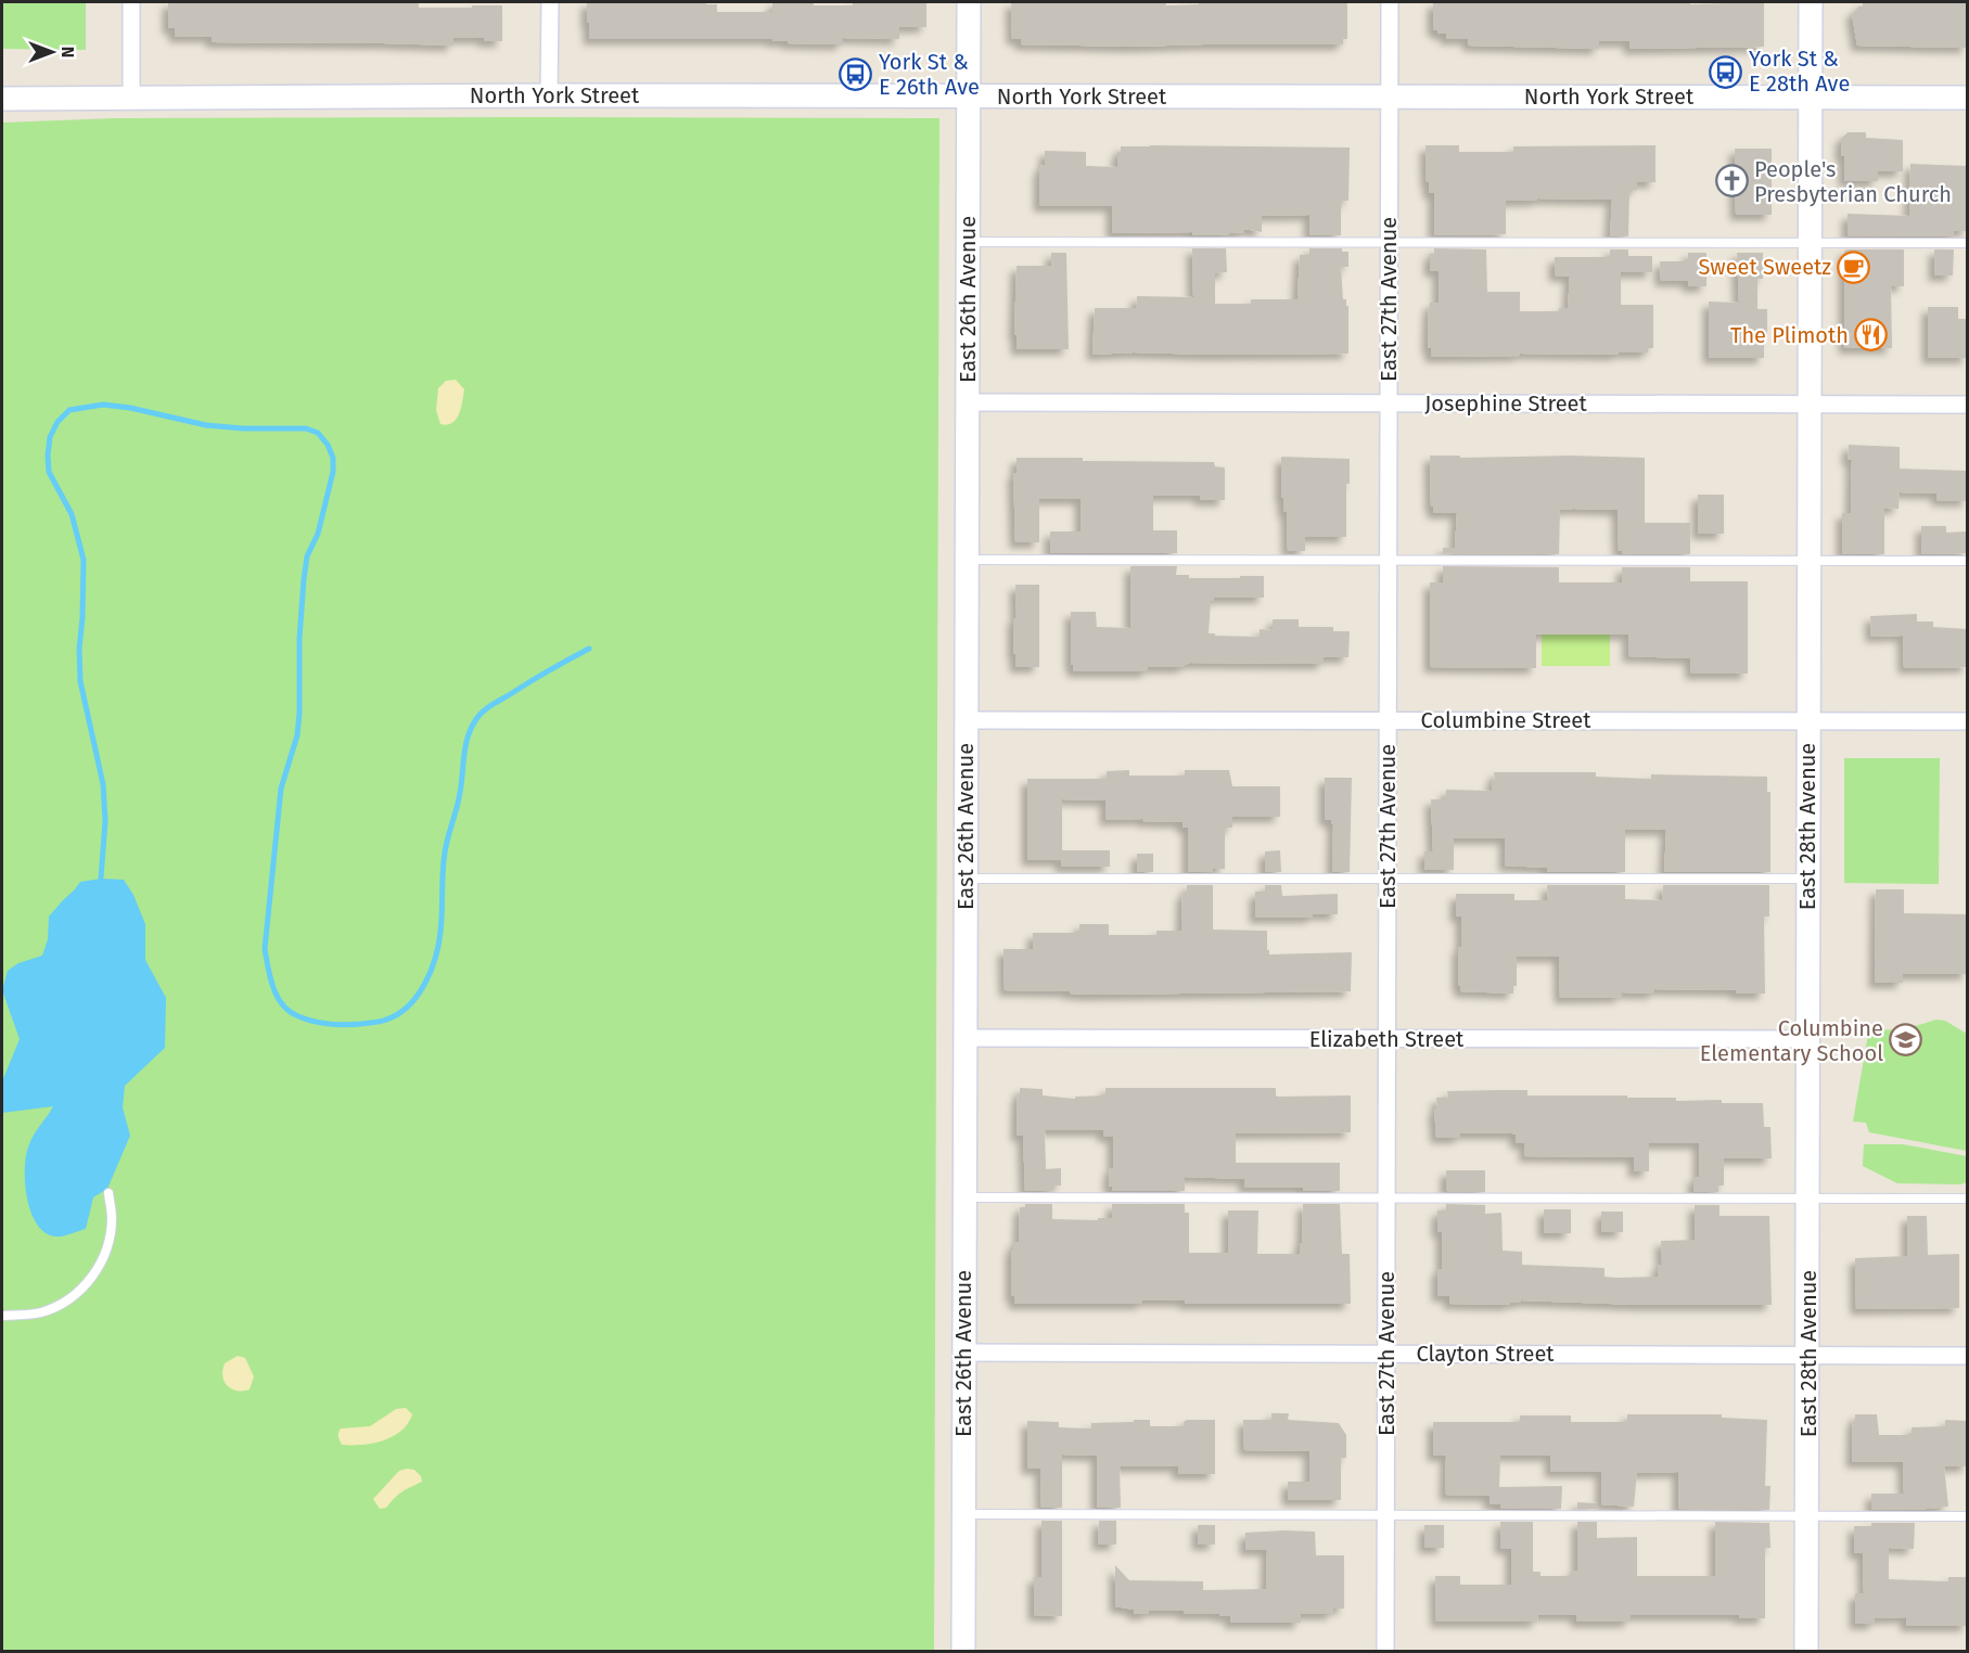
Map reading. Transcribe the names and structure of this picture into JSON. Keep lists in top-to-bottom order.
{
  "streets": {
    "street": [
      "North York Street",
      "East 26th Avenue",
      "East 27th Avenue",
      "Josephine Street",
      "Columbine Street",
      "East 28th Avenue",
      "Elizabeth Street",
      "Clayton Street"
    ]
  },
  "crossings": [
    ["North York Street", "East 26th Avenue"],
    ["North York Street", "East 27th Avenue"],
    ["North York Street", "East 28th Avenue"],
    ["East 26th Avenue", "Josephine Street"],
    ["East 26th Avenue", "Columbine Street"],
    ["East 26th Avenue", "Elizabeth Street"],
    ["East 26th Avenue", "Clayton Street"],
    ["East 27th Avenue", "Josephine Street"],
    ["East 27th Avenue", "Columbine Street"],
    ["East 27th Avenue", "Elizabeth Street"],
    ["East 27th Avenue", "Clayton Street"],
    ["Josephine Street", "East 28th Avenue"],
    ["Columbine Street", "East 28th Avenue"],
    ["East 28th Avenue", "Elizabeth Street"],
    ["East 28th Avenue", "Clayton Street"]
  ],
  "places": {
    "bus stop": ["York St & E 28th Ave", "York St & E 26th Ave"],
    "church": ["People's Presbyterian Church"],
    "cafe": ["Sweet Sweetz"],
    "restaurant": ["The Plimoth"],
    "school or university": ["Columbine Elementary School"]
  },
  "north": "right"
}
